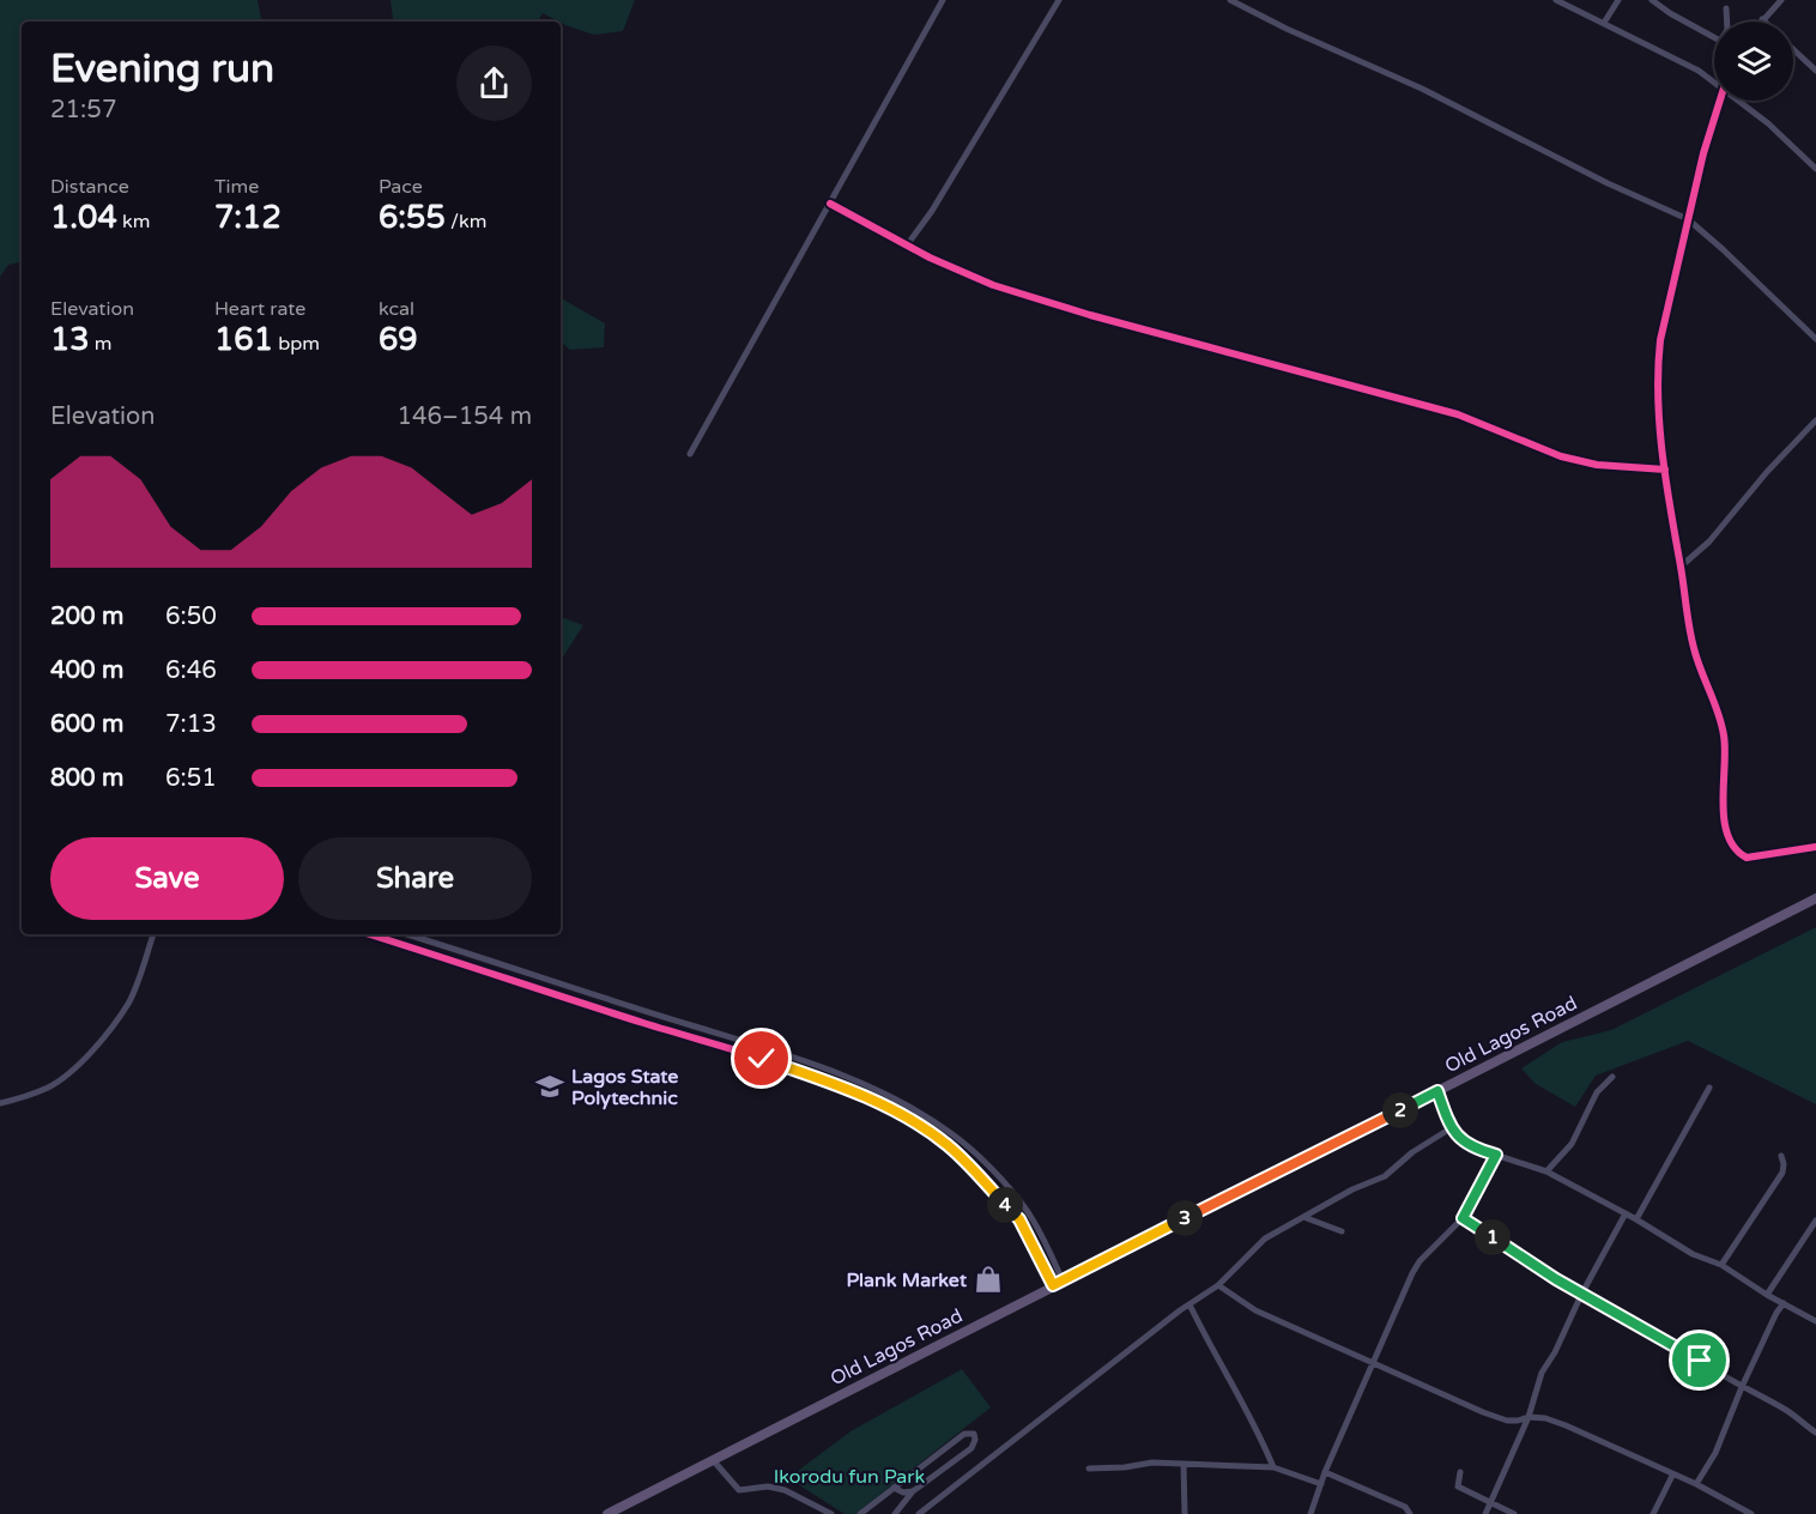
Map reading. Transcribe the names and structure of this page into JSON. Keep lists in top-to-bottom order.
{
  "streets": {
    "main road": ["Old Lagos Road"]
  },
  "parks": ["Ikorodu fun Park"],
  "places": {
    "school or university": ["Lagos State Polytechnic"],
    "shop": ["Plank Market"]
  },
  "page": {
    "heading": ["Evening run", "21:57"],
    "stats": [
      ["Distance", "1.04 km"],
      ["Time", "7:12"],
      ["Pace", "6:55 /km"],
      ["Elevation", "13 m"],
      ["Heart rate", "161 bpm"],
      ["kcal", "69"]
    ],
    "chart": ["Elevation", "146–154 m"],
    "list": [
      {
        "name": "200 m",
        "note": "6:50"
      },
      {
        "name": "400 m",
        "note": "6:46"
      },
      {
        "name": "600 m",
        "note": "7:13"
      },
      {
        "name": "800 m",
        "note": "6:51"
      }
    ],
    "buttons": ["Save", "Share"],
    "pins": [
      "2",
      "4",
      "3",
      "1"
    ]
  }
}
